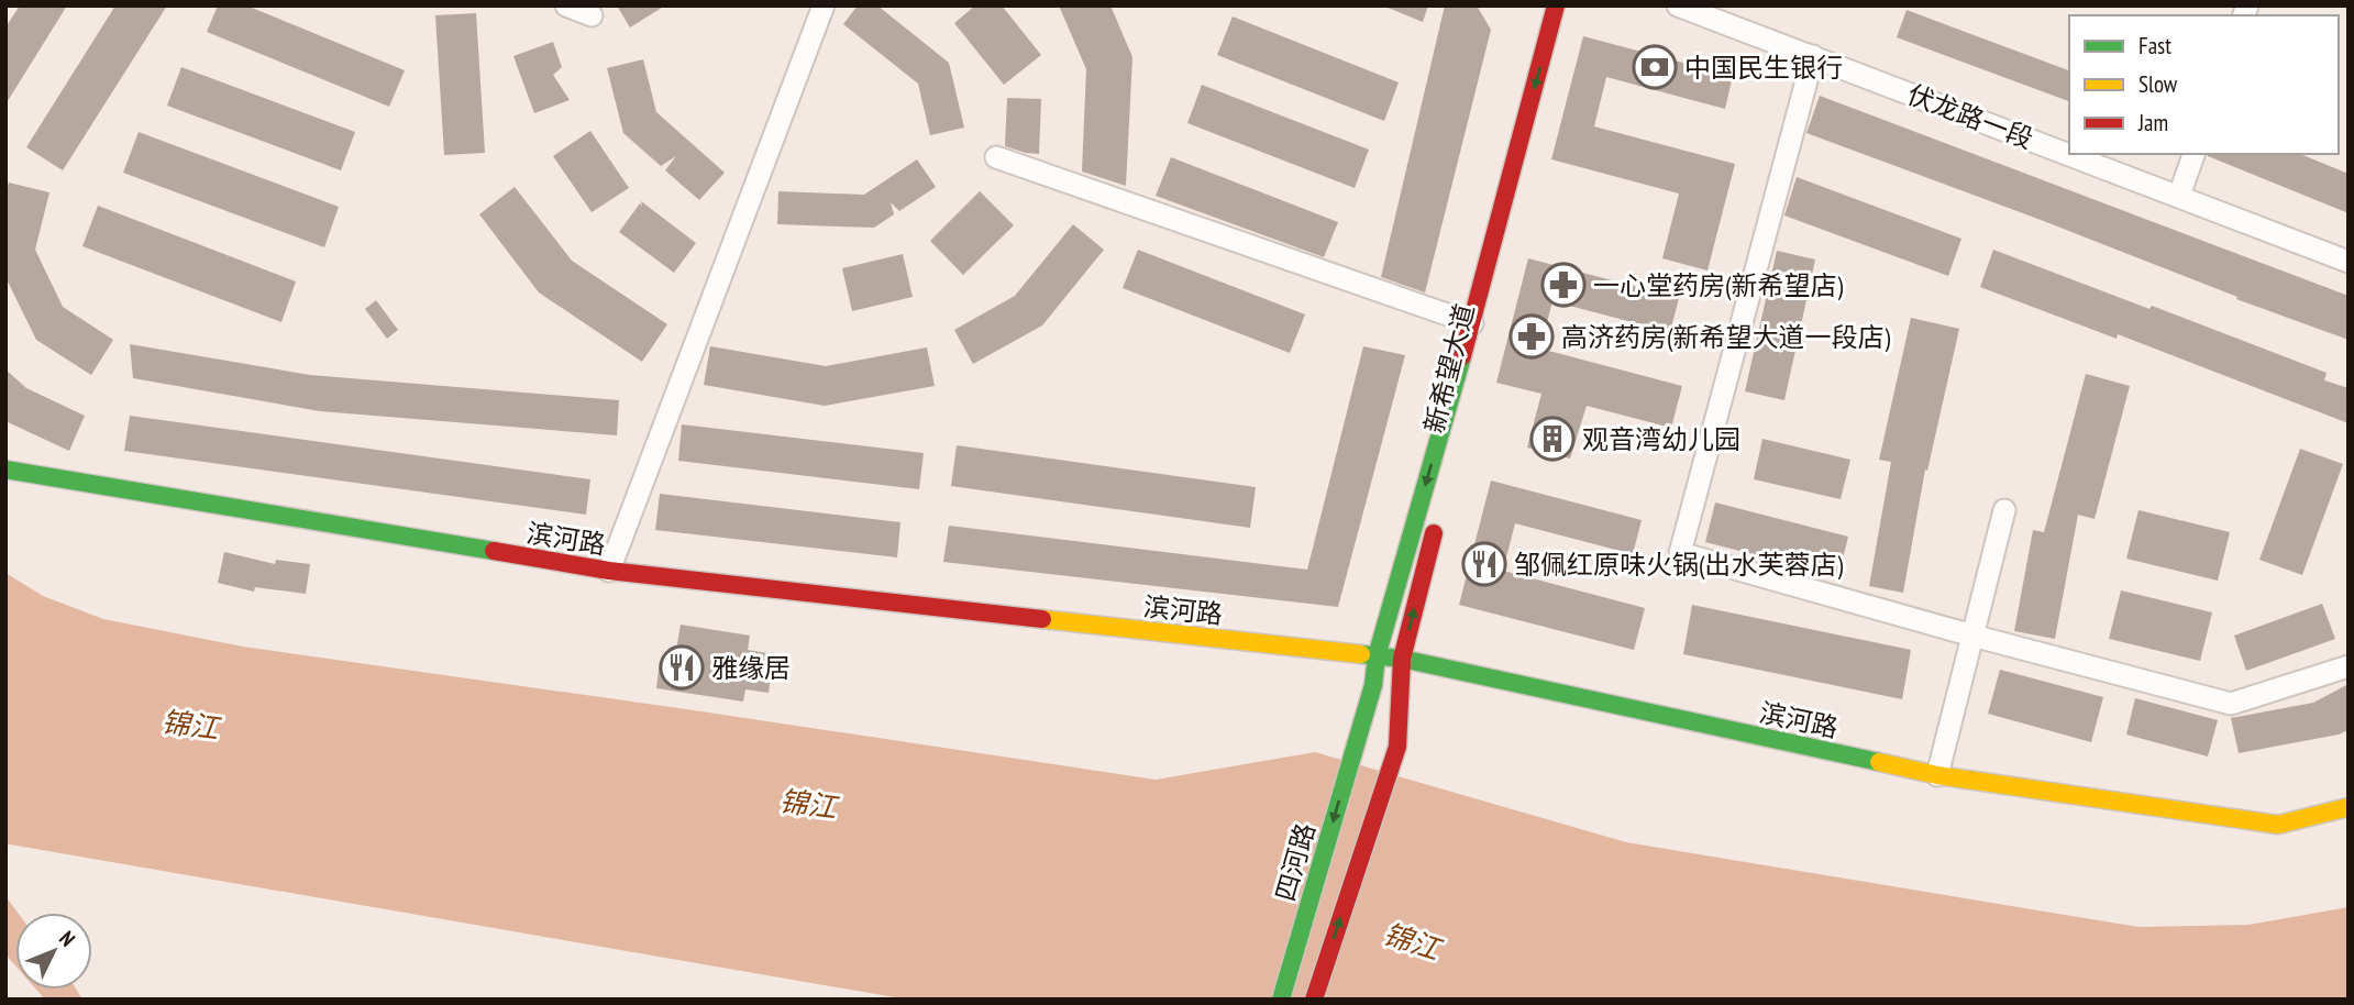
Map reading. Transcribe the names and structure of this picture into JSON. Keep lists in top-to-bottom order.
{
  "streets": {
    "street": [
      "伏龙路一段",
      "新希望大道",
      "滨河路",
      "四河路"
    ]
  },
  "crossings": [
    ["滨河路", "四河路"]
  ],
  "water": ["锦江"],
  "places": {
    "bank": ["中国民生银行"],
    "pharmacy": ["一心堂药房(新希望店)", "高济药房(新希望大道一段店)"],
    "building": ["观音湾幼儿园"],
    "restaurant": ["邹佩红原味火锅(出水芙蓉店)", "雅缘居"]
  },
  "legend": ["Fast", "Slow", "Jam"],
  "north": "top right"
}
